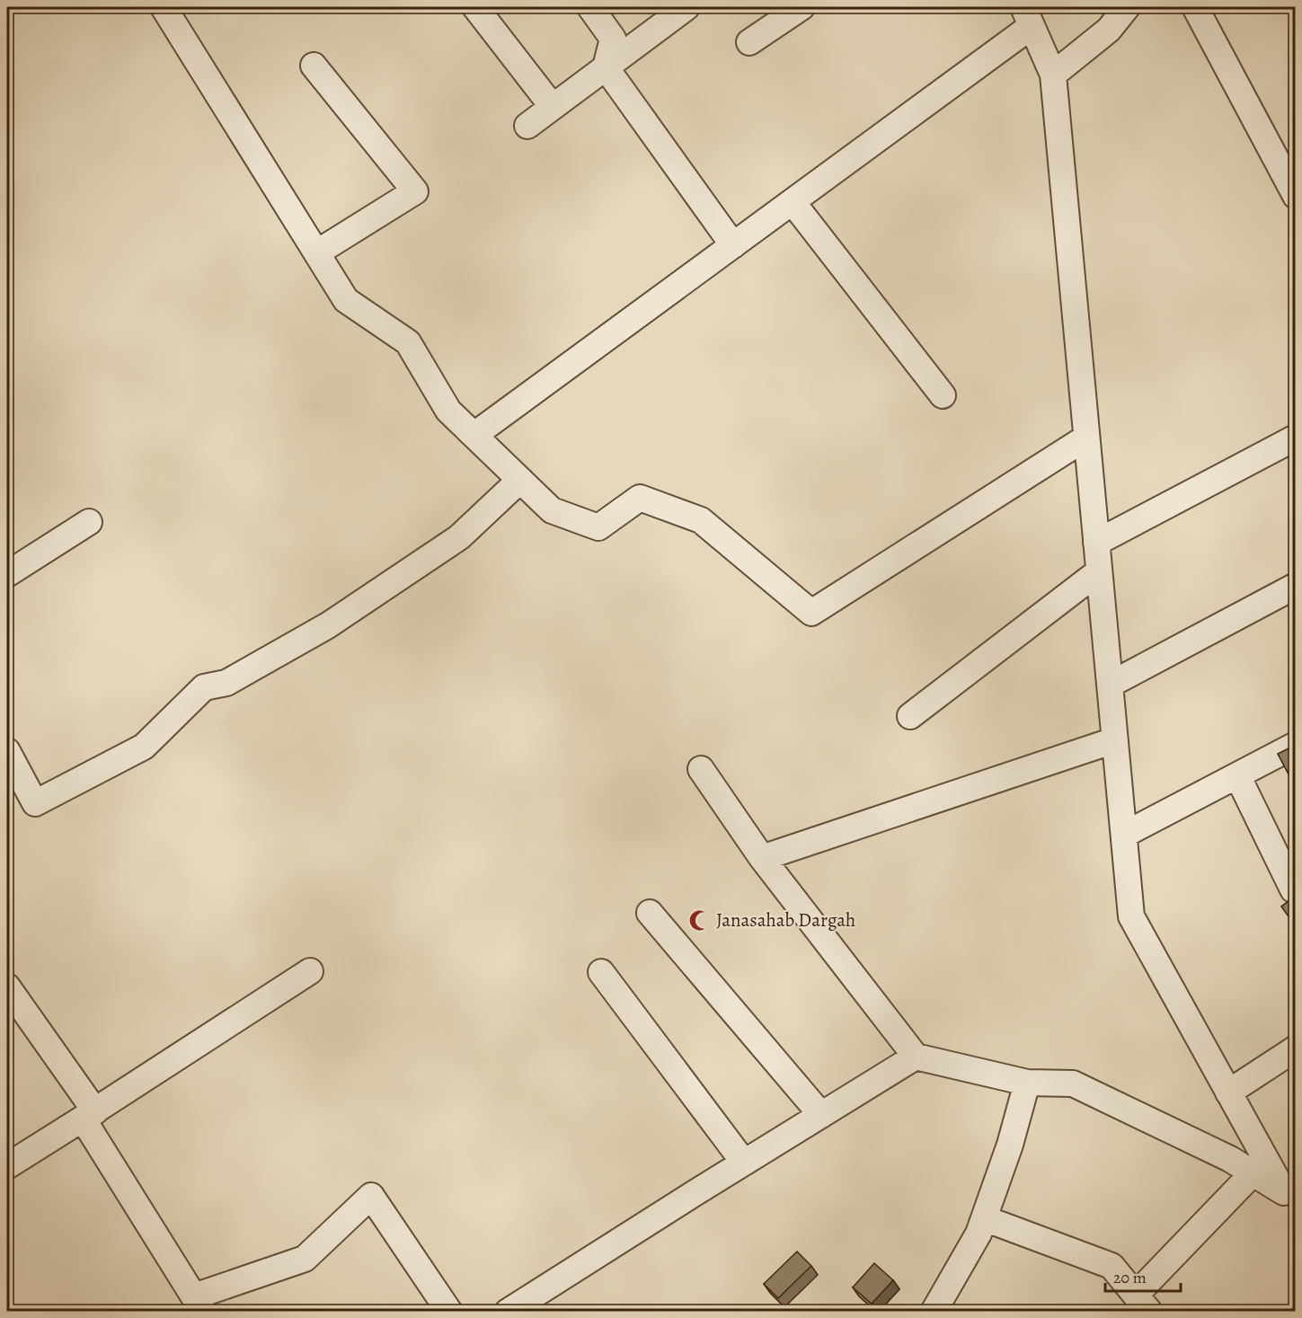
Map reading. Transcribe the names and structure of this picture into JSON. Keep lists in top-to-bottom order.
{
  "places": {
    "mosque": ["Janasahab Dargah"]
  },
  "scale_bar": "20 m"
}
